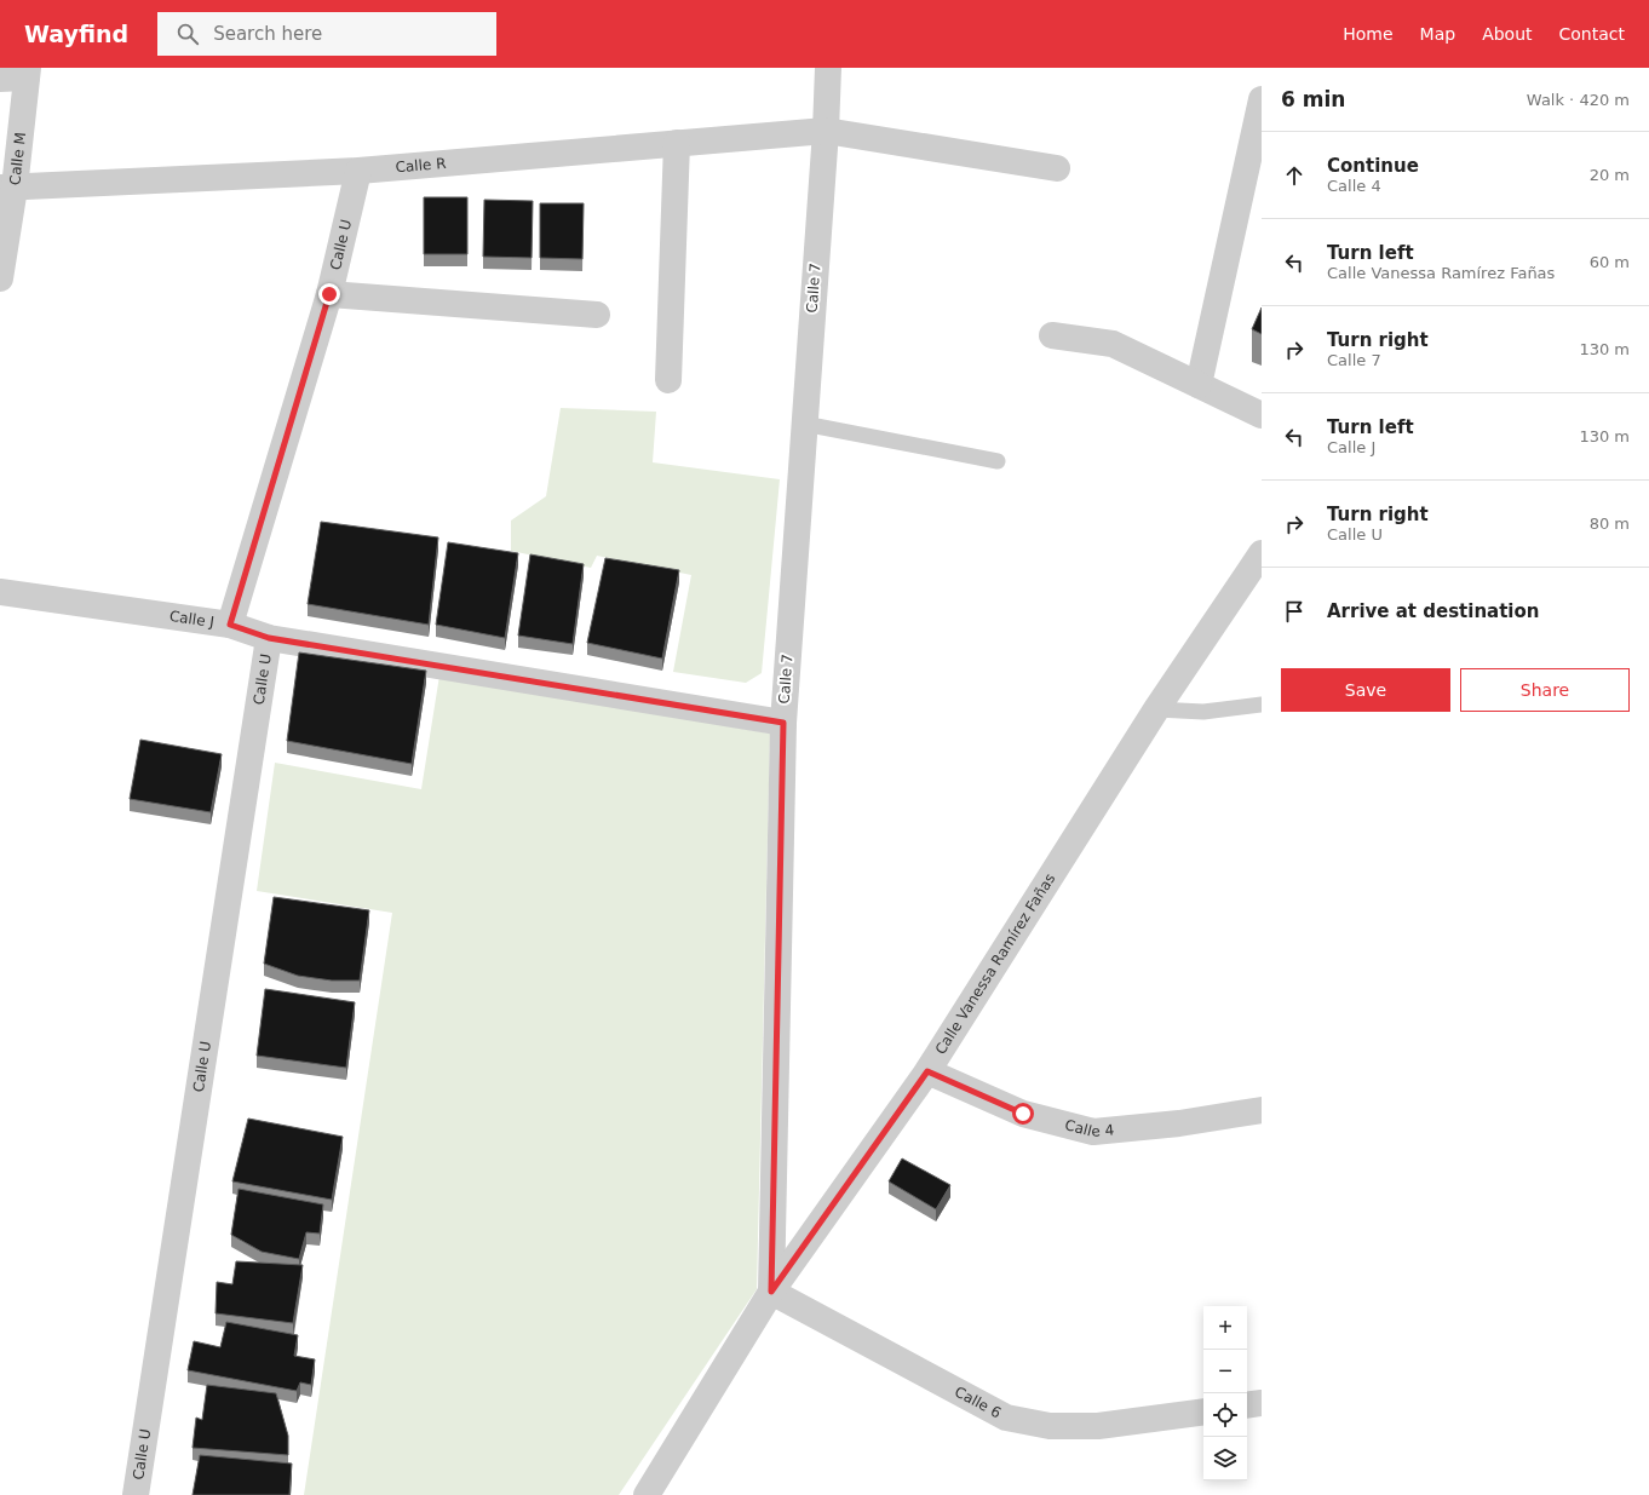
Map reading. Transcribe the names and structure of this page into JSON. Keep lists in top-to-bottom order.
{
  "streets": {
    "street": [
      "Calle M",
      "Calle R",
      "Calle U",
      "Calle 7",
      "Calle J",
      "Calle Vanessa Ramírez Fañas",
      "Calle 4",
      "Calle 6"
    ]
  },
  "crossings": [
    ["Calle M", "Calle R"],
    ["Calle R", "Calle U"],
    ["Calle R", "Calle 7"],
    ["Calle U", "Calle J"],
    ["Calle 7", "Calle J"],
    ["Calle 7", "Calle Vanessa Ramírez Fañas"],
    ["Calle 7", "Calle 6"],
    ["Calle Vanessa Ramírez Fañas", "Calle 4"],
    ["Calle Vanessa Ramírez Fañas", "Calle 6"]
  ],
  "page": {
    "header": "Wayfind",
    "search": "Search here",
    "nav": [
      "Home",
      "Map",
      "About",
      "Contact"
    ],
    "heading": ["6 min", "Walk · 420 m"],
    "list": [
      ["Continue", "Calle 4", "20 m"],
      ["Turn left", "Calle Vanessa Ramírez Fañas", "60 m"],
      ["Turn right", "Calle 7", "130 m"],
      ["Turn left", "Calle J", "130 m"],
      ["Turn right", "Calle U", "80 m"],
      "Arrive at destination"
    ],
    "buttons": ["Save", "Share"],
    "map_buttons": ["+", "−"]
  }
}
